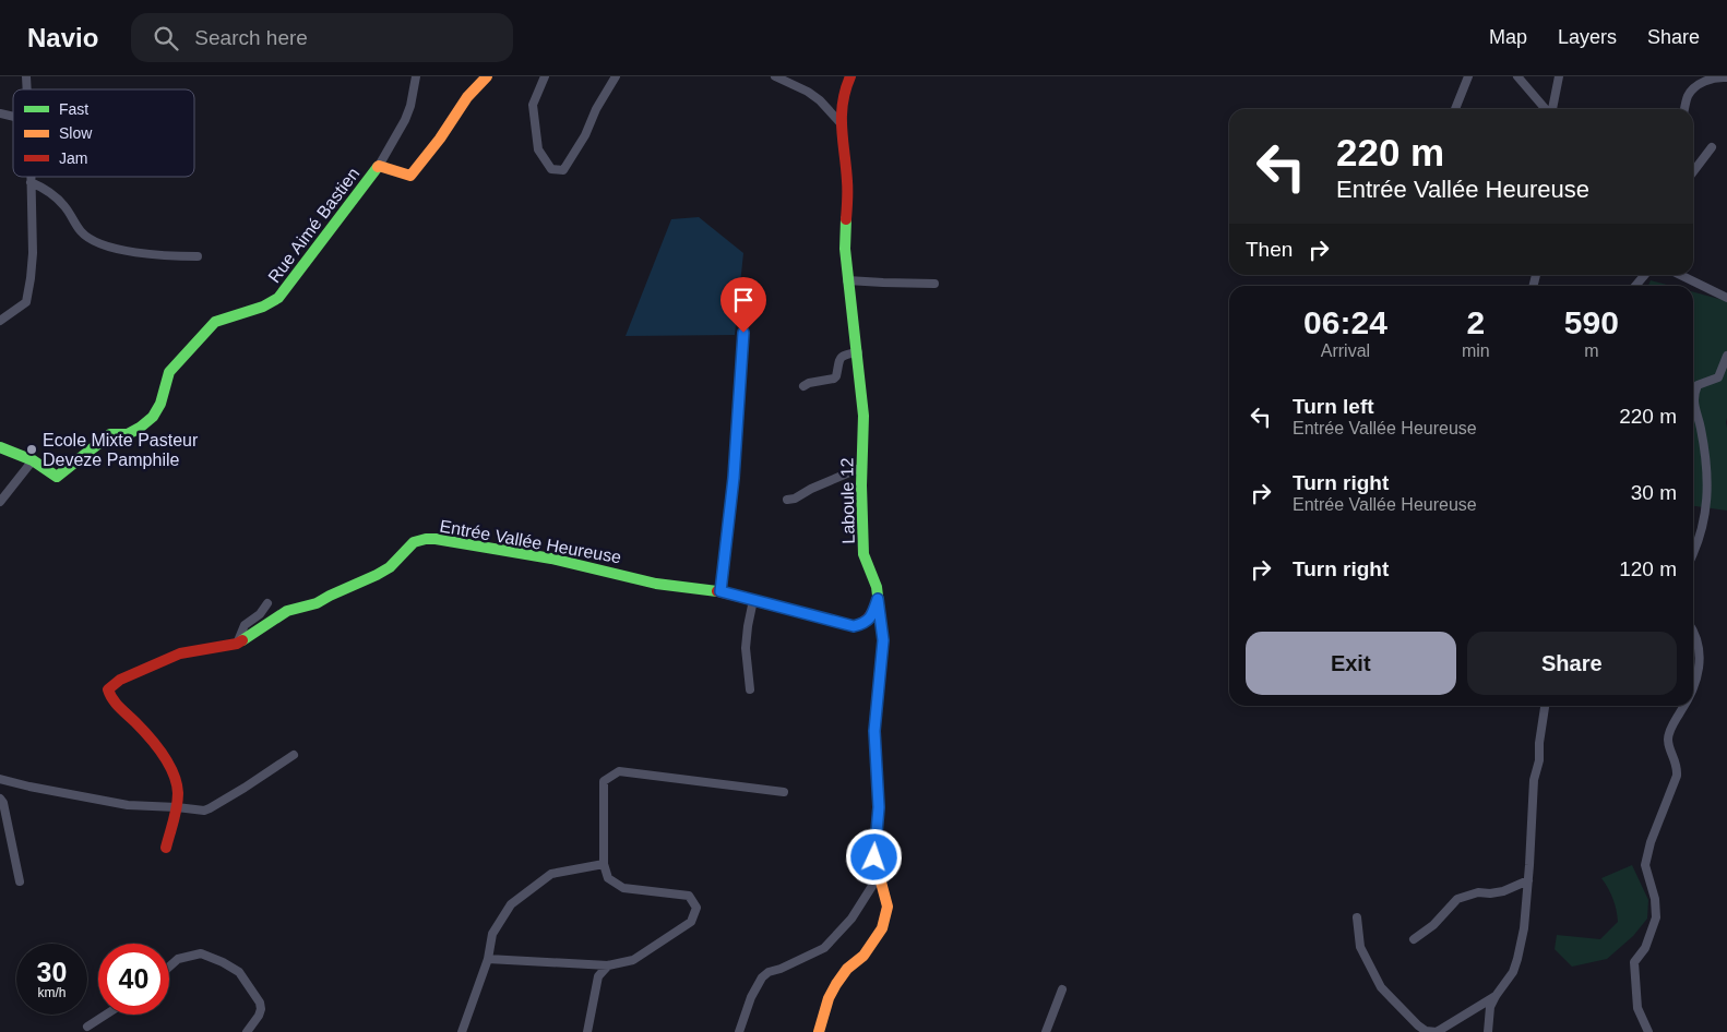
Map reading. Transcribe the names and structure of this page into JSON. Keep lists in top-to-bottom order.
{
  "streets": {
    "street": ["Rue Aimé Bastien", "Laboule 12", "Entrée Vallée Heureuse"]
  },
  "crossings": [
    ["Laboule 12", "Entrée Vallée Heureuse"]
  ],
  "places": ["Ecole Mixte Pasteur Deveze Pamphile"],
  "legend": ["Fast", "Slow", "Jam"],
  "page": {
    "header": "Navio",
    "search": "Search here",
    "nav": ["Map", "Layers", "Share"],
    "turn": ["220 m", "Entrée Vallée Heureuse"],
    "then": "Then",
    "eta": [
      "06:24",
      "Arrival",
      "2",
      "min",
      "590",
      "m"
    ],
    "list": [
      {
        "name": "Turn left",
        "note": "Entrée Vallée Heureuse",
        "value": "220 m"
      },
      {
        "name": "Turn right",
        "note": "Entrée Vallée Heureuse",
        "value": "30 m"
      },
      {
        "name": "Turn right",
        "value": "120 m"
      }
    ],
    "buttons": ["Exit", "Share"],
    "speed": "30 km/h",
    "limit": "40"
  }
}
